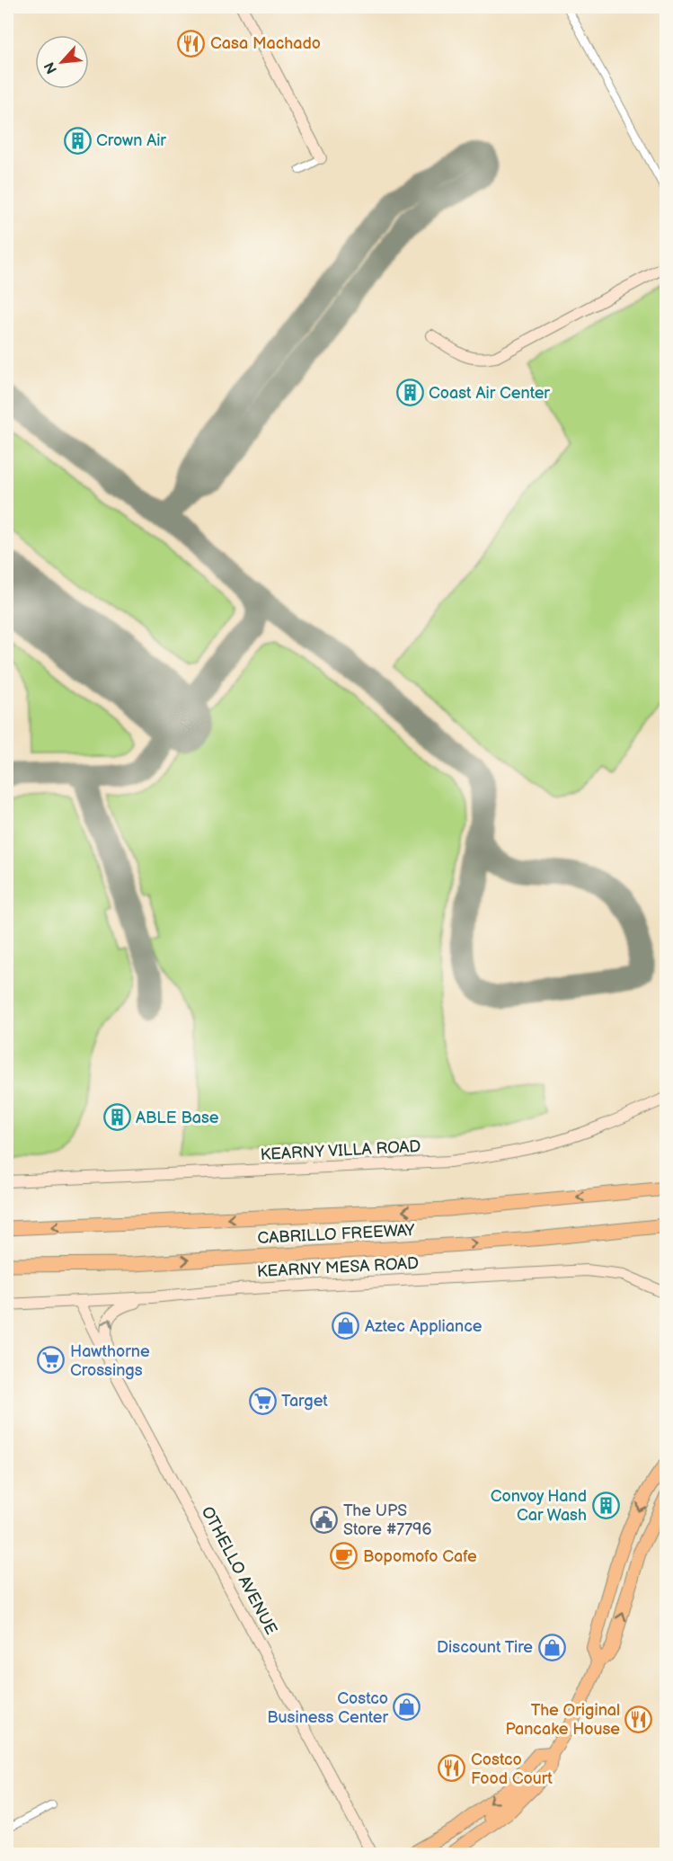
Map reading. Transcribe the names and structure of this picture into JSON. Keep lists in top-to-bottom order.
{
  "streets": {
    "highway": ["CABRILLO FREEWAY"],
    "main road": ["KEARNY VILLA ROAD", "KEARNY MESA ROAD", "OTHELLO AVENUE"]
  },
  "crossings": [
    ["KEARNY MESA ROAD", "OTHELLO AVENUE"]
  ],
  "places": {
    "restaurant": ["Casa Machado", "The Original Pancake House", "Costco Food Court"],
    "building": [
      "Crown Air",
      "Coast Air Center",
      "ABLE Base",
      "Convoy Hand Car Wash"
    ],
    "shop": ["Aztec Appliance", "Discount Tire", "Costco Business Center"],
    "supermarket": ["Hawthorne Crossings", "Target"],
    "public building": ["The UPS Store #7796"],
    "cafe": ["Bopomofo Cafe"]
  },
  "north": "bottom left"
}
